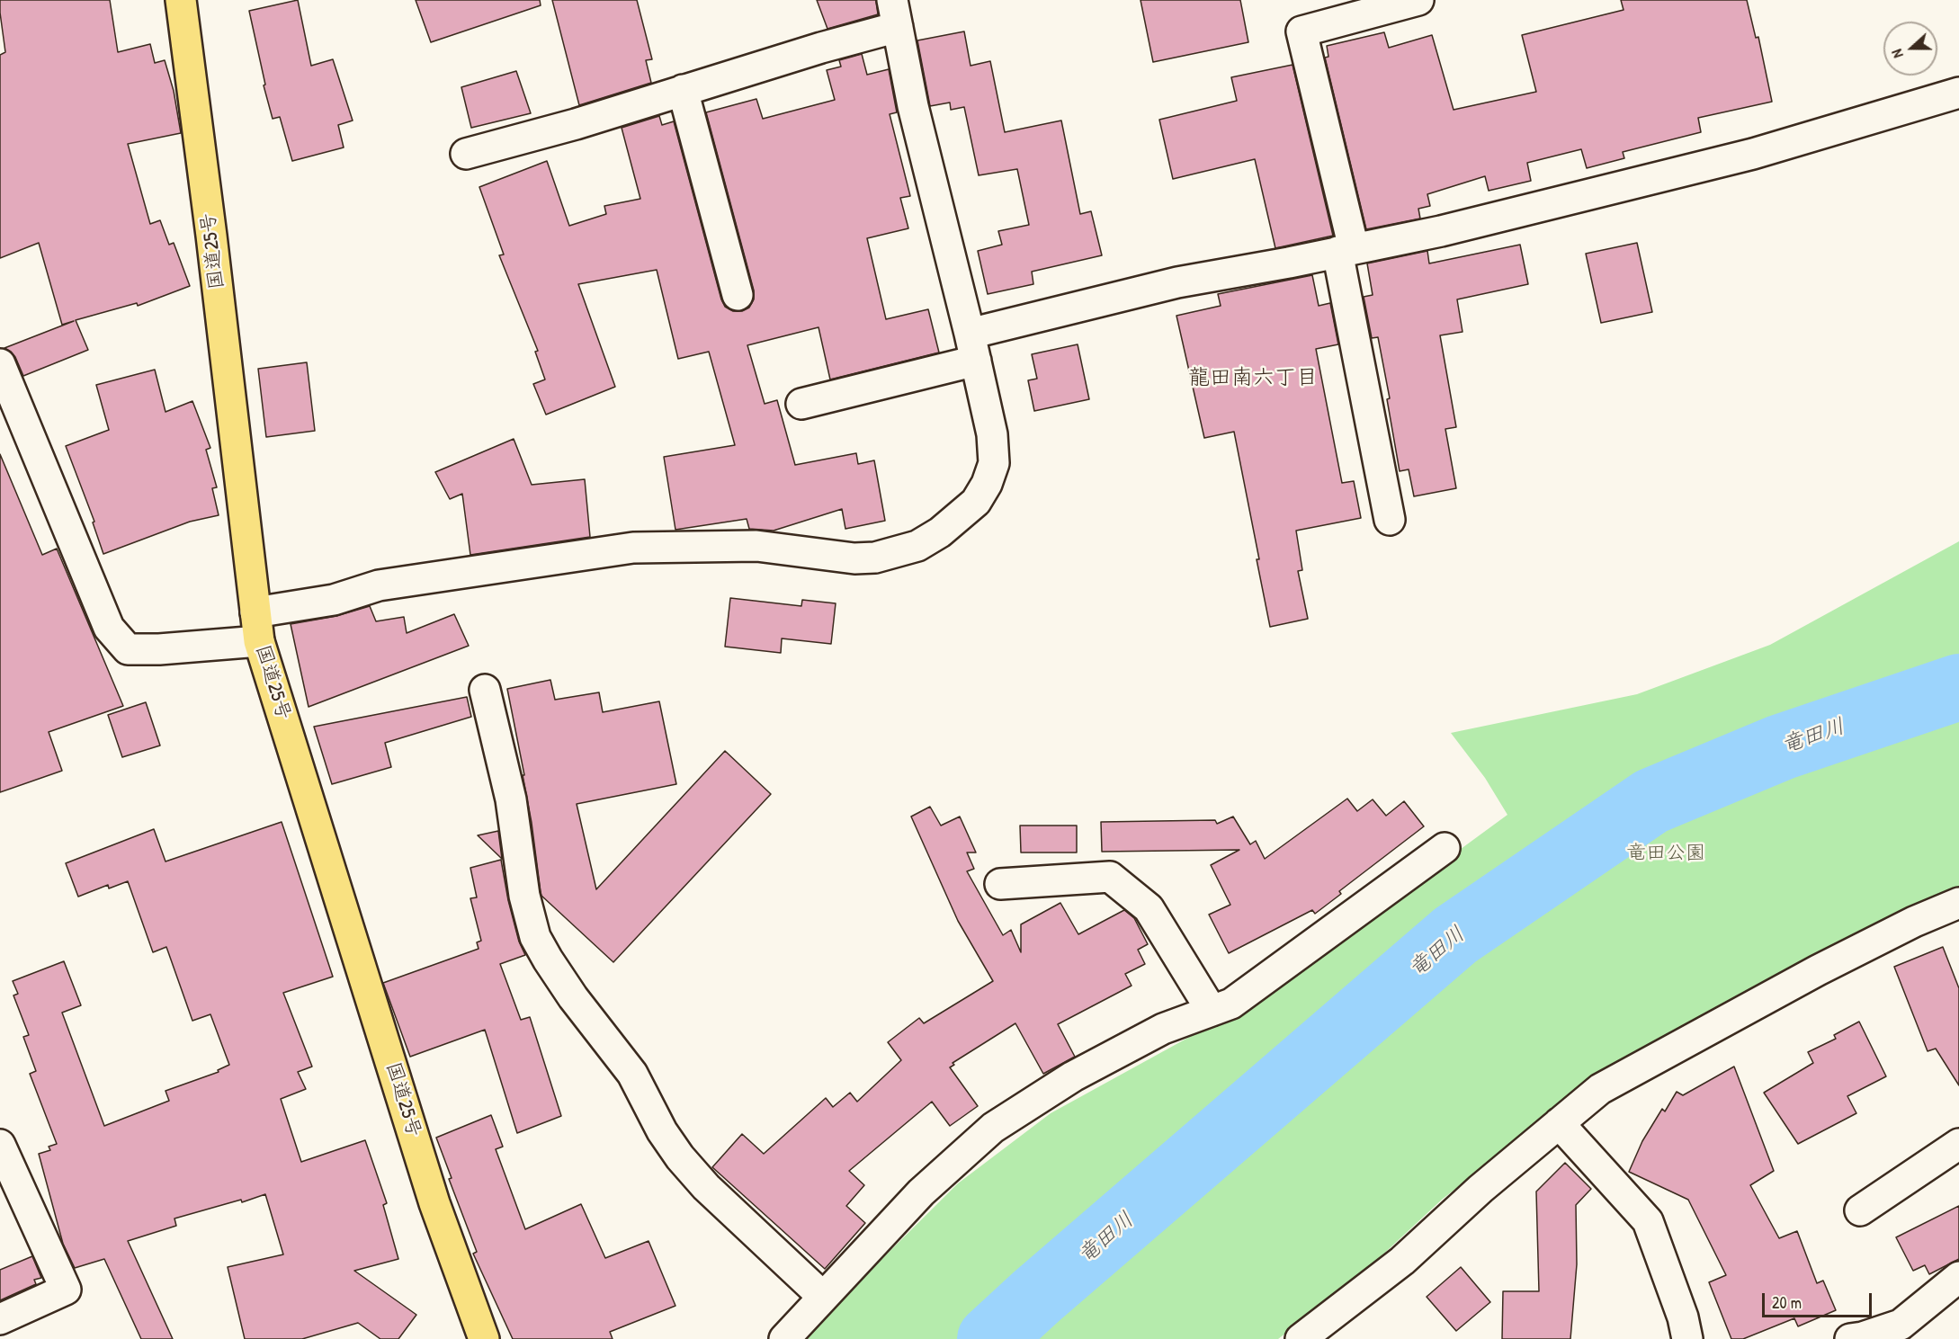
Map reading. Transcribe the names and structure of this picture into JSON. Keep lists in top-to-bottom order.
{
  "streets": {
    "highway": ["国道25号"]
  },
  "districts": ["龍田南六丁目"],
  "water": ["竜田川"],
  "parks": ["竜田公園"],
  "scale_bar": "20 m",
  "north": "left"
}
